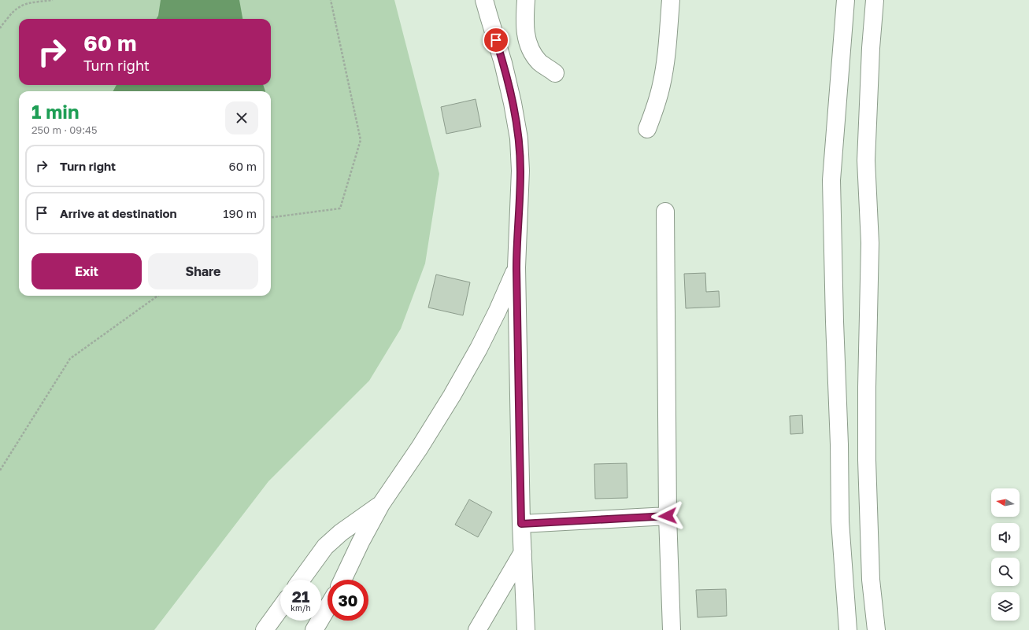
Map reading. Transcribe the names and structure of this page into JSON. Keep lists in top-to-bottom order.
{
  "north": "left",
  "page": {
    "turn": ["60 m", "Turn right"],
    "heading": ["1 min", "250 m · 09:45"],
    "list": [
      {
        "name": "Turn right",
        "value": "60 m"
      },
      {
        "name": "Arrive at destination",
        "value": "190 m"
      }
    ],
    "buttons": ["Exit", "Share"],
    "speed": "21 km/h",
    "limit": "30"
  }
}
